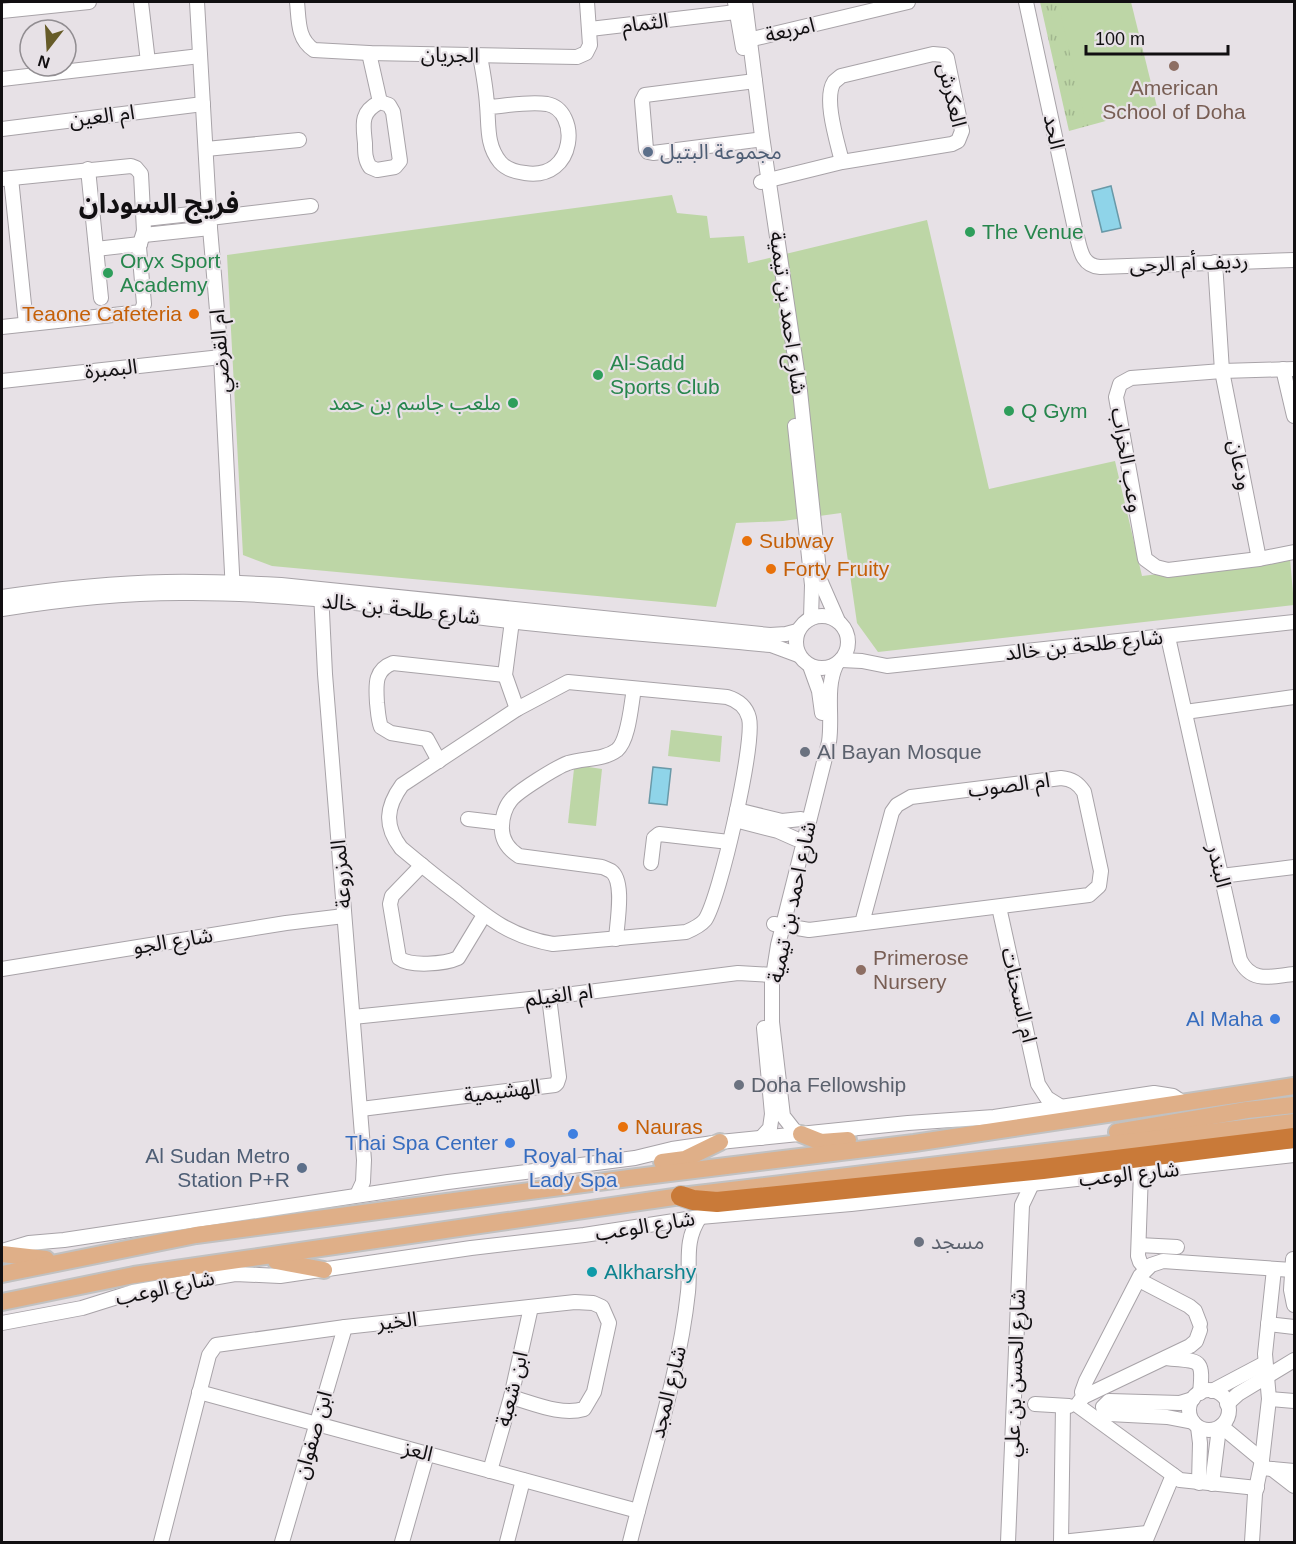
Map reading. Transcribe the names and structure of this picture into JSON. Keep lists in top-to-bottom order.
{
  "streets": {
    "main road": ["شارع الوعب"],
    "street": [
      "الثمام",
      "امربعة",
      "الجريان",
      "العكرش",
      "ام العين",
      "الحد",
      "رديف أم الرحى",
      "شارع احمد بن تيمية",
      "ام القرضي",
      "البمبرة",
      "وعب الخراب",
      "ودعان",
      "شارع طلحة بن خالد",
      "ام الصوب",
      "البندر",
      "المزروعة",
      "شارع الجو",
      "ام الغيلم",
      "ام السحنات",
      "الهشيمية",
      "الخير",
      "شارع الحسن بن علي",
      "ابن شعبة",
      "شارع المجد",
      "ابن صفوان",
      "العز"
    ]
  },
  "crossings": [
    ["الثمام", "الجريان"],
    ["الثمام", "شارع احمد بن تيمية"],
    ["امربعة", "شارع احمد بن تيمية"],
    ["العكرش", "شارع احمد بن تيمية"],
    ["ام العين", "ام القرضي"],
    ["الحد", "رديف أم الرحى"],
    ["رديف أم الرحى", "ودعان"],
    ["شارع احمد بن تيمية", "شارع طلحة بن خالد"],
    ["شارع احمد بن تيمية", "ام الصوب"],
    ["شارع احمد بن تيمية", "ام الغيلم"],
    ["ام القرضي", "البمبرة"],
    ["ام القرضي", "شارع طلحة بن خالد"],
    ["وعب الخراب", "ودعان"],
    ["شارع طلحة بن خالد", "البندر"],
    ["شارع طلحة بن خالد", "المزروعة"],
    ["ام الصوب", "ام السحنات"],
    ["المزروعة", "شارع الجو"],
    ["المزروعة", "ام الغيلم"],
    ["المزروعة", "الهشيمية"],
    ["ام الغيلم", "الهشيمية"],
    ["شارع الوعب", "شارع الحسن بن علي"],
    ["شارع الوعب", "شارع المجد"],
    ["الخير", "ابن شعبة"],
    ["الخير", "ابن صفوان"],
    ["الخير", "العز"],
    ["ابن شعبة", "العز"],
    ["شارع المجد", "العز"],
    ["ابن صفوان", "العز"]
  ],
  "districts": ["فريج السودان"],
  "places": [
    "American School of Doha",
    "مجموعة البتيل",
    "The Venue",
    "Oryx Sport Academy",
    "Teaone Cafeteria",
    "Al-Sadd Sports Club",
    "ملعب جاسم بن حمد",
    "Q Gym",
    "Subway",
    "Forty Fruity",
    "Al Bayan Mosque",
    "Primerose Nursery",
    "Al Maha",
    "Doha Fellowship",
    "Nauras",
    "Royal Thai Lady Spa",
    "Thai Spa Center",
    "Al Sudan Metro Station P+R",
    "مسجد",
    "Alkharshy"
  ],
  "scale_bar": "100 m",
  "north": "bottom"
}
